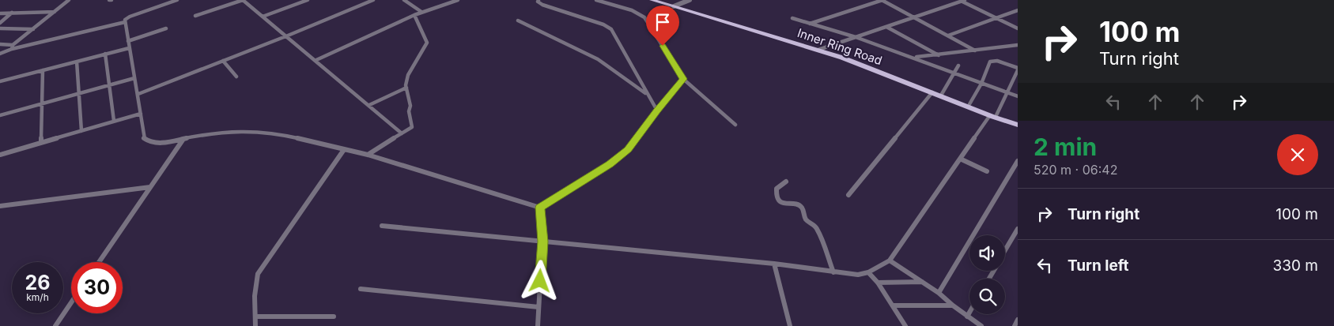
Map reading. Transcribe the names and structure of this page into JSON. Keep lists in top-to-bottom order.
{
  "streets": {
    "main road": ["Inner Ring Road"]
  },
  "page": {
    "turn": ["100 m", "Turn right"],
    "heading": ["2 min", "520 m · 06:42"],
    "list": [
      {
        "name": "Turn right",
        "value": "100 m"
      },
      {
        "name": "Turn left",
        "value": "330 m"
      }
    ],
    "speed": "26 km/h",
    "limit": "30"
  }
}
